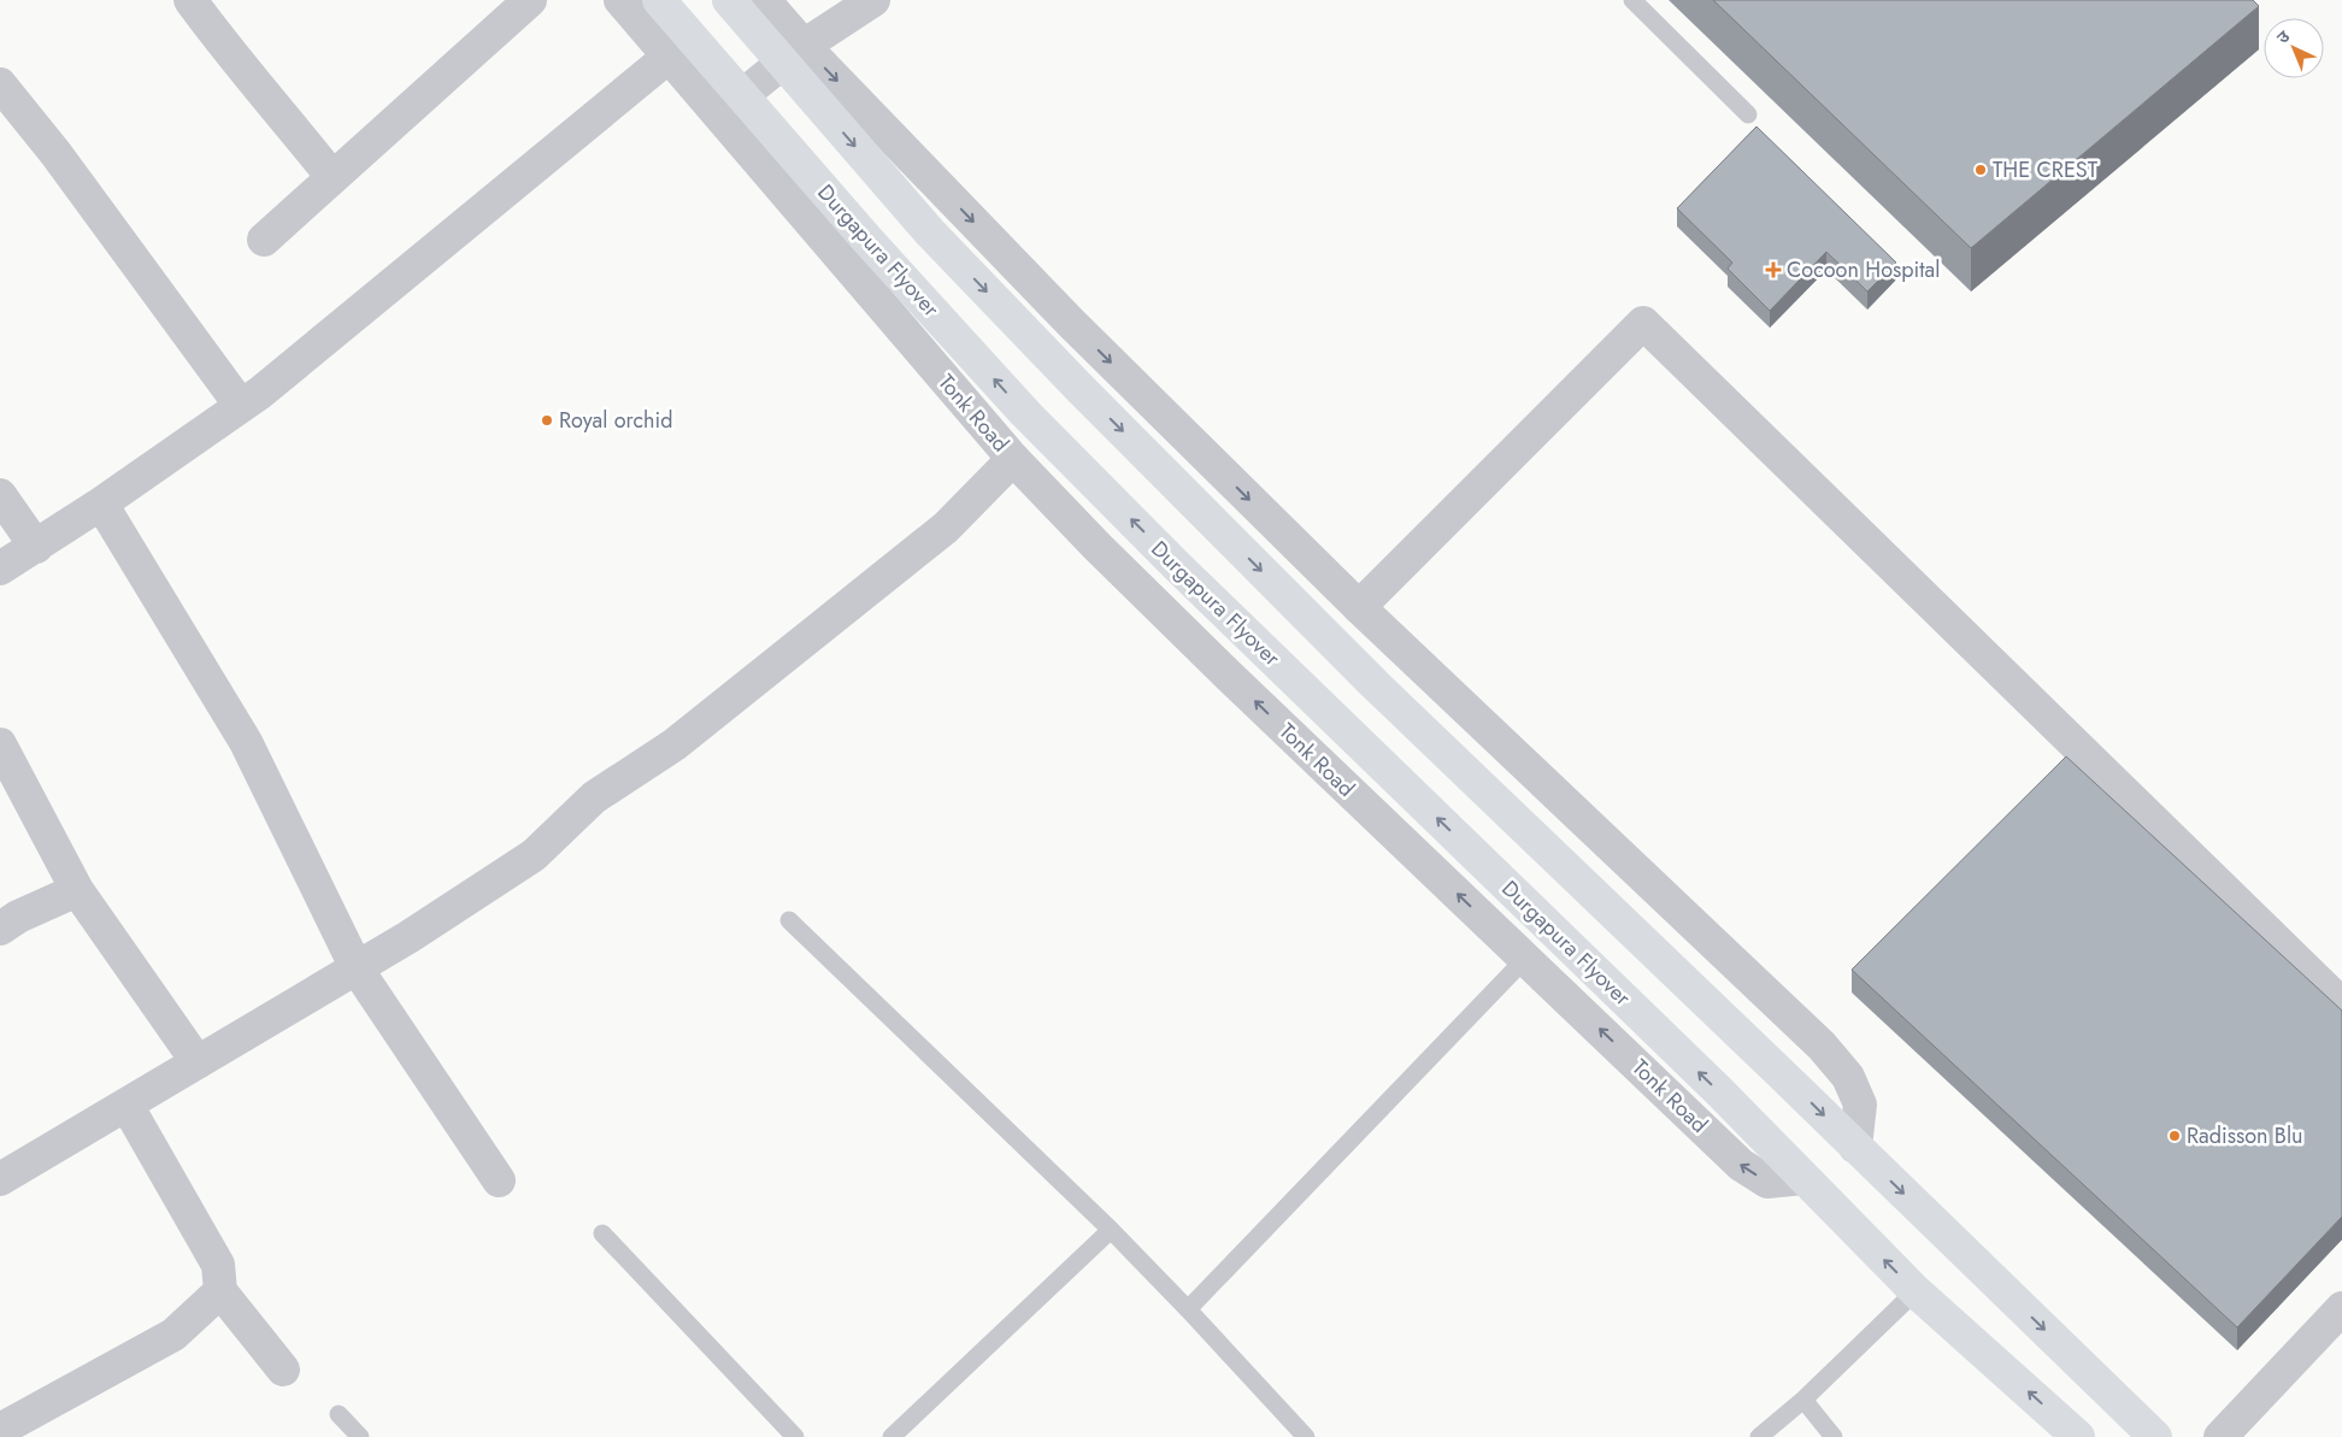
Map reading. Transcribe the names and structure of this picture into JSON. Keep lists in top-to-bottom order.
{
  "streets": {
    "main road": ["Durgapura Flyover"],
    "street": ["Tonk Road"]
  },
  "crossings": [
    ["Durgapura Flyover", "Tonk Road"]
  ],
  "places": {
    "other": ["THE CREST", "Royal orchid", "Radisson Blu"],
    "health": ["Cocoon Hospital"]
  },
  "north": "top left"
}
